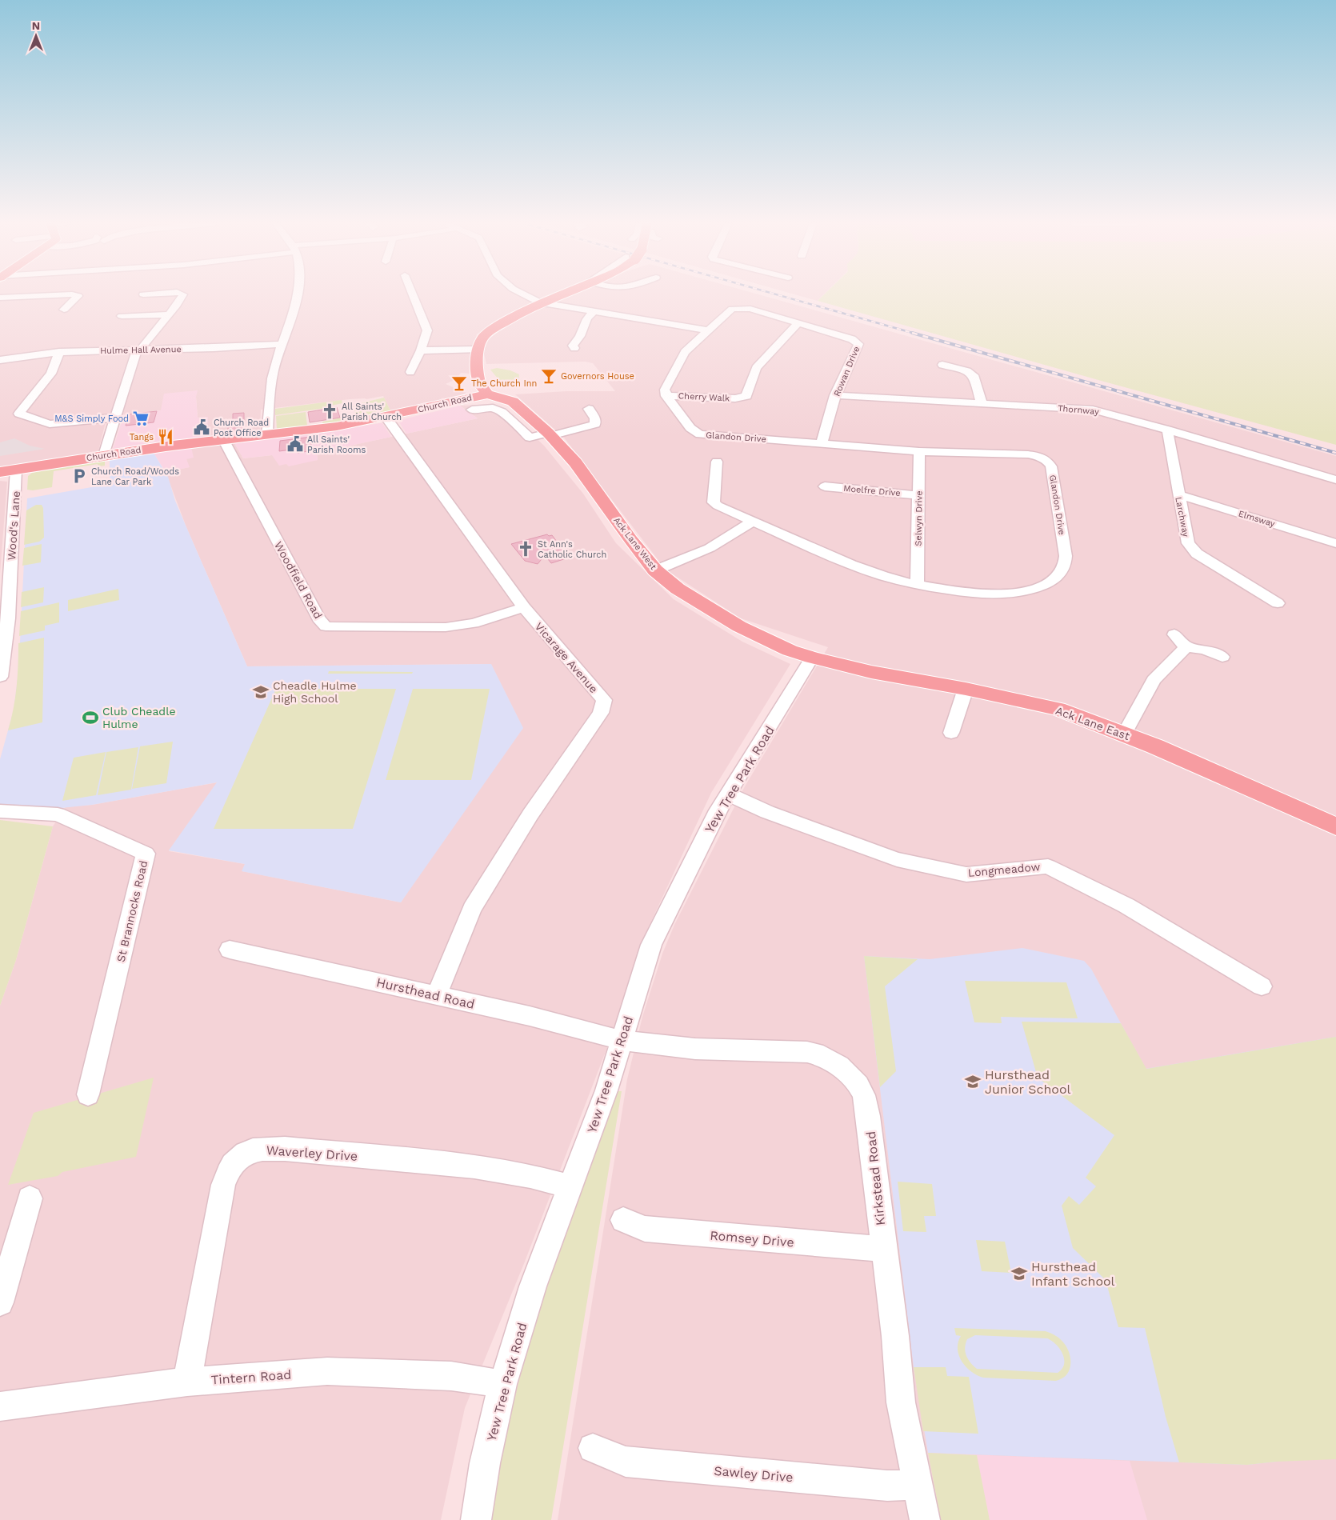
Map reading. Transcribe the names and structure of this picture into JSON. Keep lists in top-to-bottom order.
{
  "streets": {
    "main road": ["Church Road", "Ack Lane West", "Ack Lane East"],
    "street": [
      "Hulme Hall Avenue",
      "Rowan Drive",
      "Cherry Walk",
      "Thornway",
      "Glandon Drive",
      "Moelfre Drive",
      "Larchway",
      "Selwyn Drive",
      "Elmsway",
      "Wood's Lane",
      "Woodfield Road",
      "Vicarage Avenue",
      "Yew Tree Park Road",
      "Longmeadow",
      "St Brannocks Road",
      "Hursthead Road",
      "Waverley Drive",
      "Kirkstead Road",
      "Romsey Drive",
      "Tintern Road",
      "Sawley Drive"
    ]
  },
  "crossings": [
    ["Rowan Drive", "Cherry Walk"],
    ["Rowan Drive", "Thornway"],
    ["Rowan Drive", "Glandon Drive"],
    ["Cherry Walk", "Glandon Drive"],
    ["Church Road", "Wood's Lane"],
    ["Church Road", "Ack Lane West"],
    ["Church Road", "Woodfield Road"],
    ["Church Road", "Vicarage Avenue"],
    ["Thornway", "Larchway"],
    ["Glandon Drive", "Selwyn Drive"],
    ["Moelfre Drive", "Selwyn Drive"],
    ["Larchway", "Elmsway"],
    ["Ack Lane West", "Ack Lane East"],
    ["Ack Lane West", "Yew Tree Park Road"],
    ["Woodfield Road", "Vicarage Avenue"],
    ["Vicarage Avenue", "Hursthead Road"],
    ["Ack Lane East", "Yew Tree Park Road"],
    ["Yew Tree Park Road", "Longmeadow"],
    ["Yew Tree Park Road", "Hursthead Road"],
    ["Yew Tree Park Road", "Waverley Drive"],
    ["Yew Tree Park Road", "Kirkstead Road"],
    ["Yew Tree Park Road", "Tintern Road"],
    ["Hursthead Road", "Kirkstead Road"],
    ["Waverley Drive", "Tintern Road"],
    ["Kirkstead Road", "Romsey Drive"],
    ["Kirkstead Road", "Sawley Drive"]
  ],
  "places": {
    "bar": ["Governors House", "The Church Inn"],
    "church": ["All Saints' Parish Church", "St Ann's Catholic Church"],
    "supermarket": ["M&S Simply Food"],
    "public building": ["Church Road Post Office", "All Saints' Parish Rooms"],
    "restaurant": ["Tangs"],
    "parking": ["Church Road/Woods Lane Car Park"],
    "school or university": ["Cheadle Hulme High School", "Hursthead Junior School", "Hursthead Infant School"],
    "sports": ["Club Cheadle Hulme"]
  },
  "north": "top"
}
